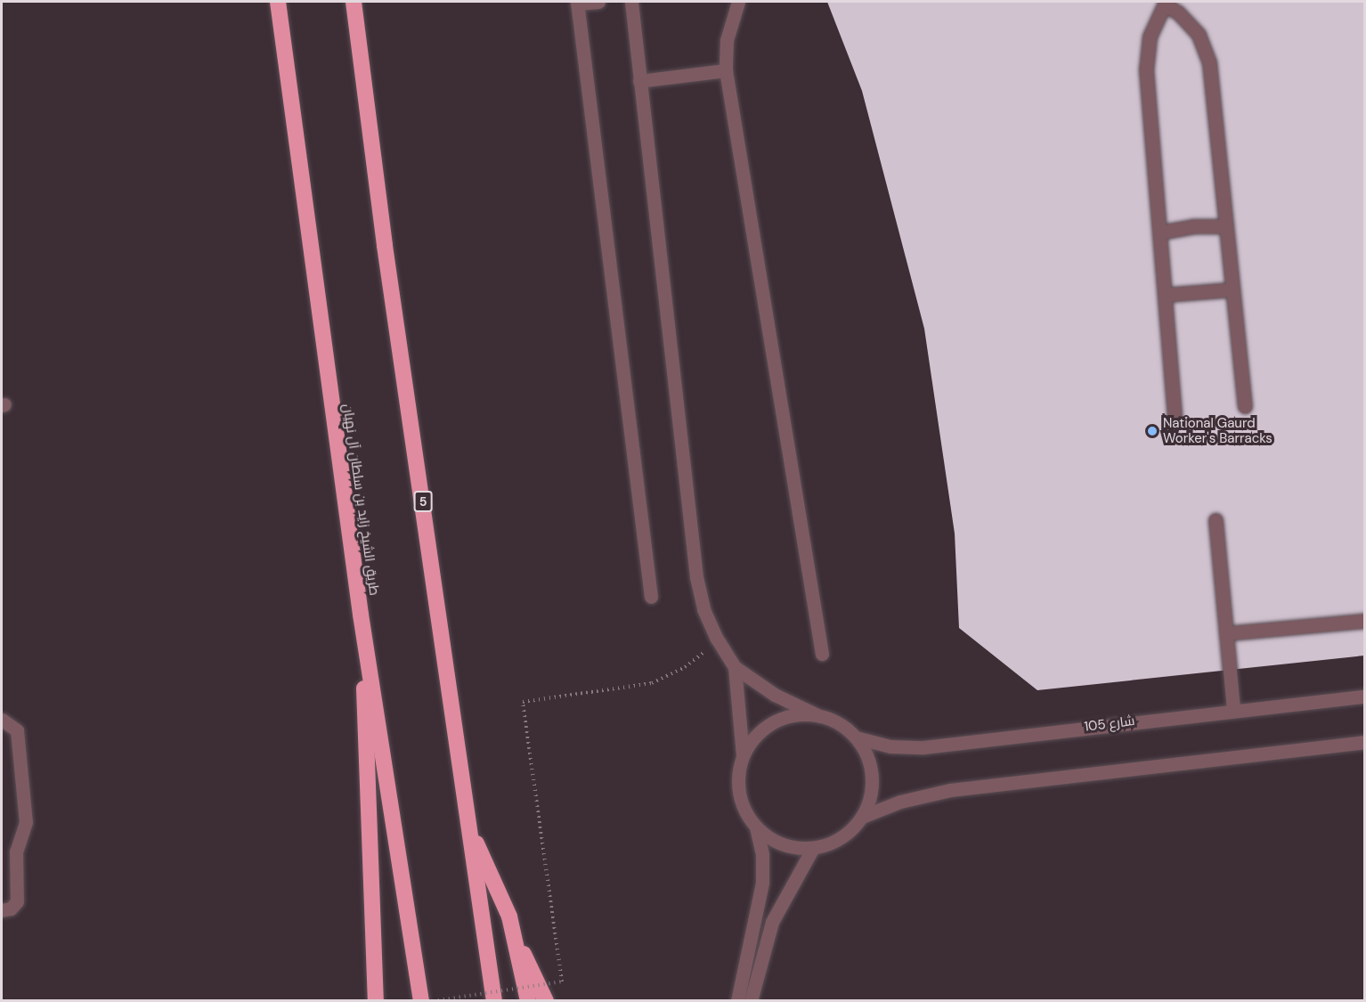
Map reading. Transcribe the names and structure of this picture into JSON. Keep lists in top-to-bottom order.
{
  "streets": {
    "highway": ["طريق الشيخ زايد بن سلطان آل نهيان", "5"],
    "street": ["شارع 105"]
  },
  "places": ["National Gaurd Worker's Barracks"]
}
